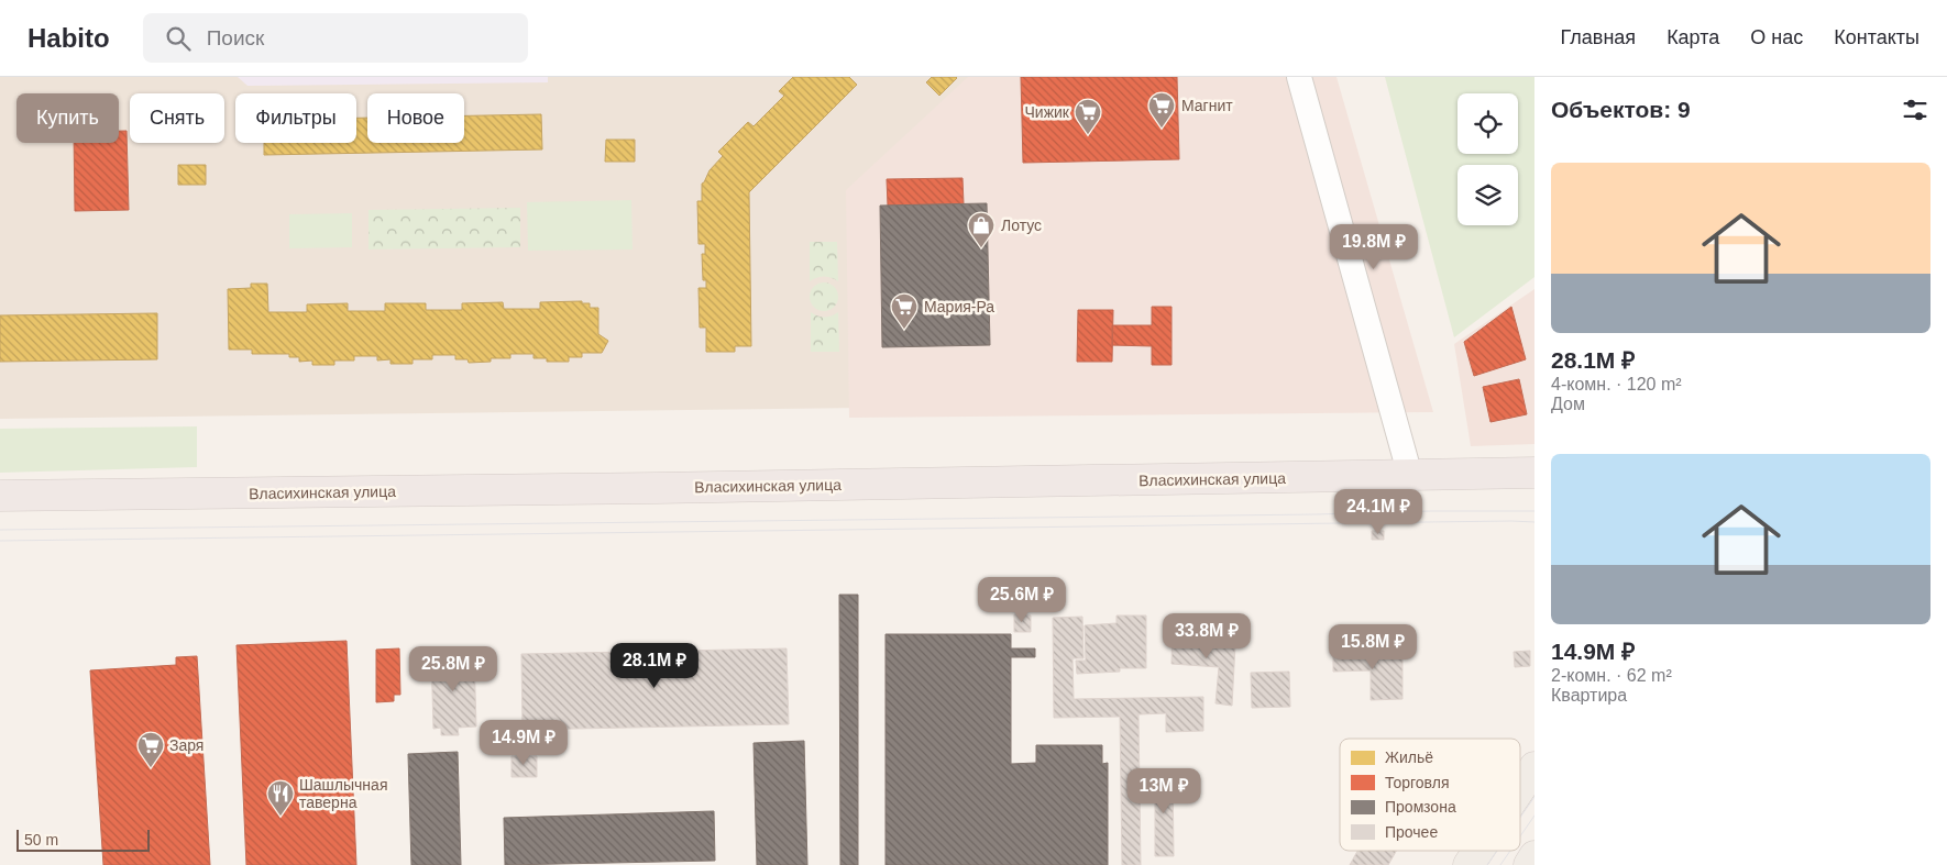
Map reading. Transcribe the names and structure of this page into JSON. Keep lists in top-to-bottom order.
{
  "streets": {
    "highway": ["Власихинская улица"]
  },
  "places": {
    "supermarket": [
      "Магнит",
      "Чижик",
      "Мария-Ра",
      "Заря"
    ],
    "shop": ["Лотус"],
    "restaurant": ["Шашлычная таверна"]
  },
  "legend": [
    "Жильё",
    "Торговля",
    "Промзона",
    "Прочее"
  ],
  "scale_bar": "50 m",
  "page": {
    "header": "Habito",
    "search": "Поиск",
    "nav": [
      "Главная",
      "Карта",
      "О нас",
      "Контакты"
    ],
    "heading": "Объектов: 9",
    "chip": [
      "Купить",
      "Снять",
      "Фильтры",
      "Новое"
    ],
    "list": [
      {
        "name": "28.1M ₽",
        "note": "4-комн. · 120 m² · Дом"
      },
      {
        "name": "14.9M ₽",
        "note": "2-комн. · 62 m² · Квартира"
      }
    ],
    "price": [
      "19.8M ₽",
      "24.1M ₽",
      "25.6M ₽",
      "33.8M ₽",
      "15.8M ₽",
      "28.1M ₽",
      "25.8M ₽",
      "14.9M ₽",
      "13M ₽"
    ],
    "scale": "50 m"
  }
}
